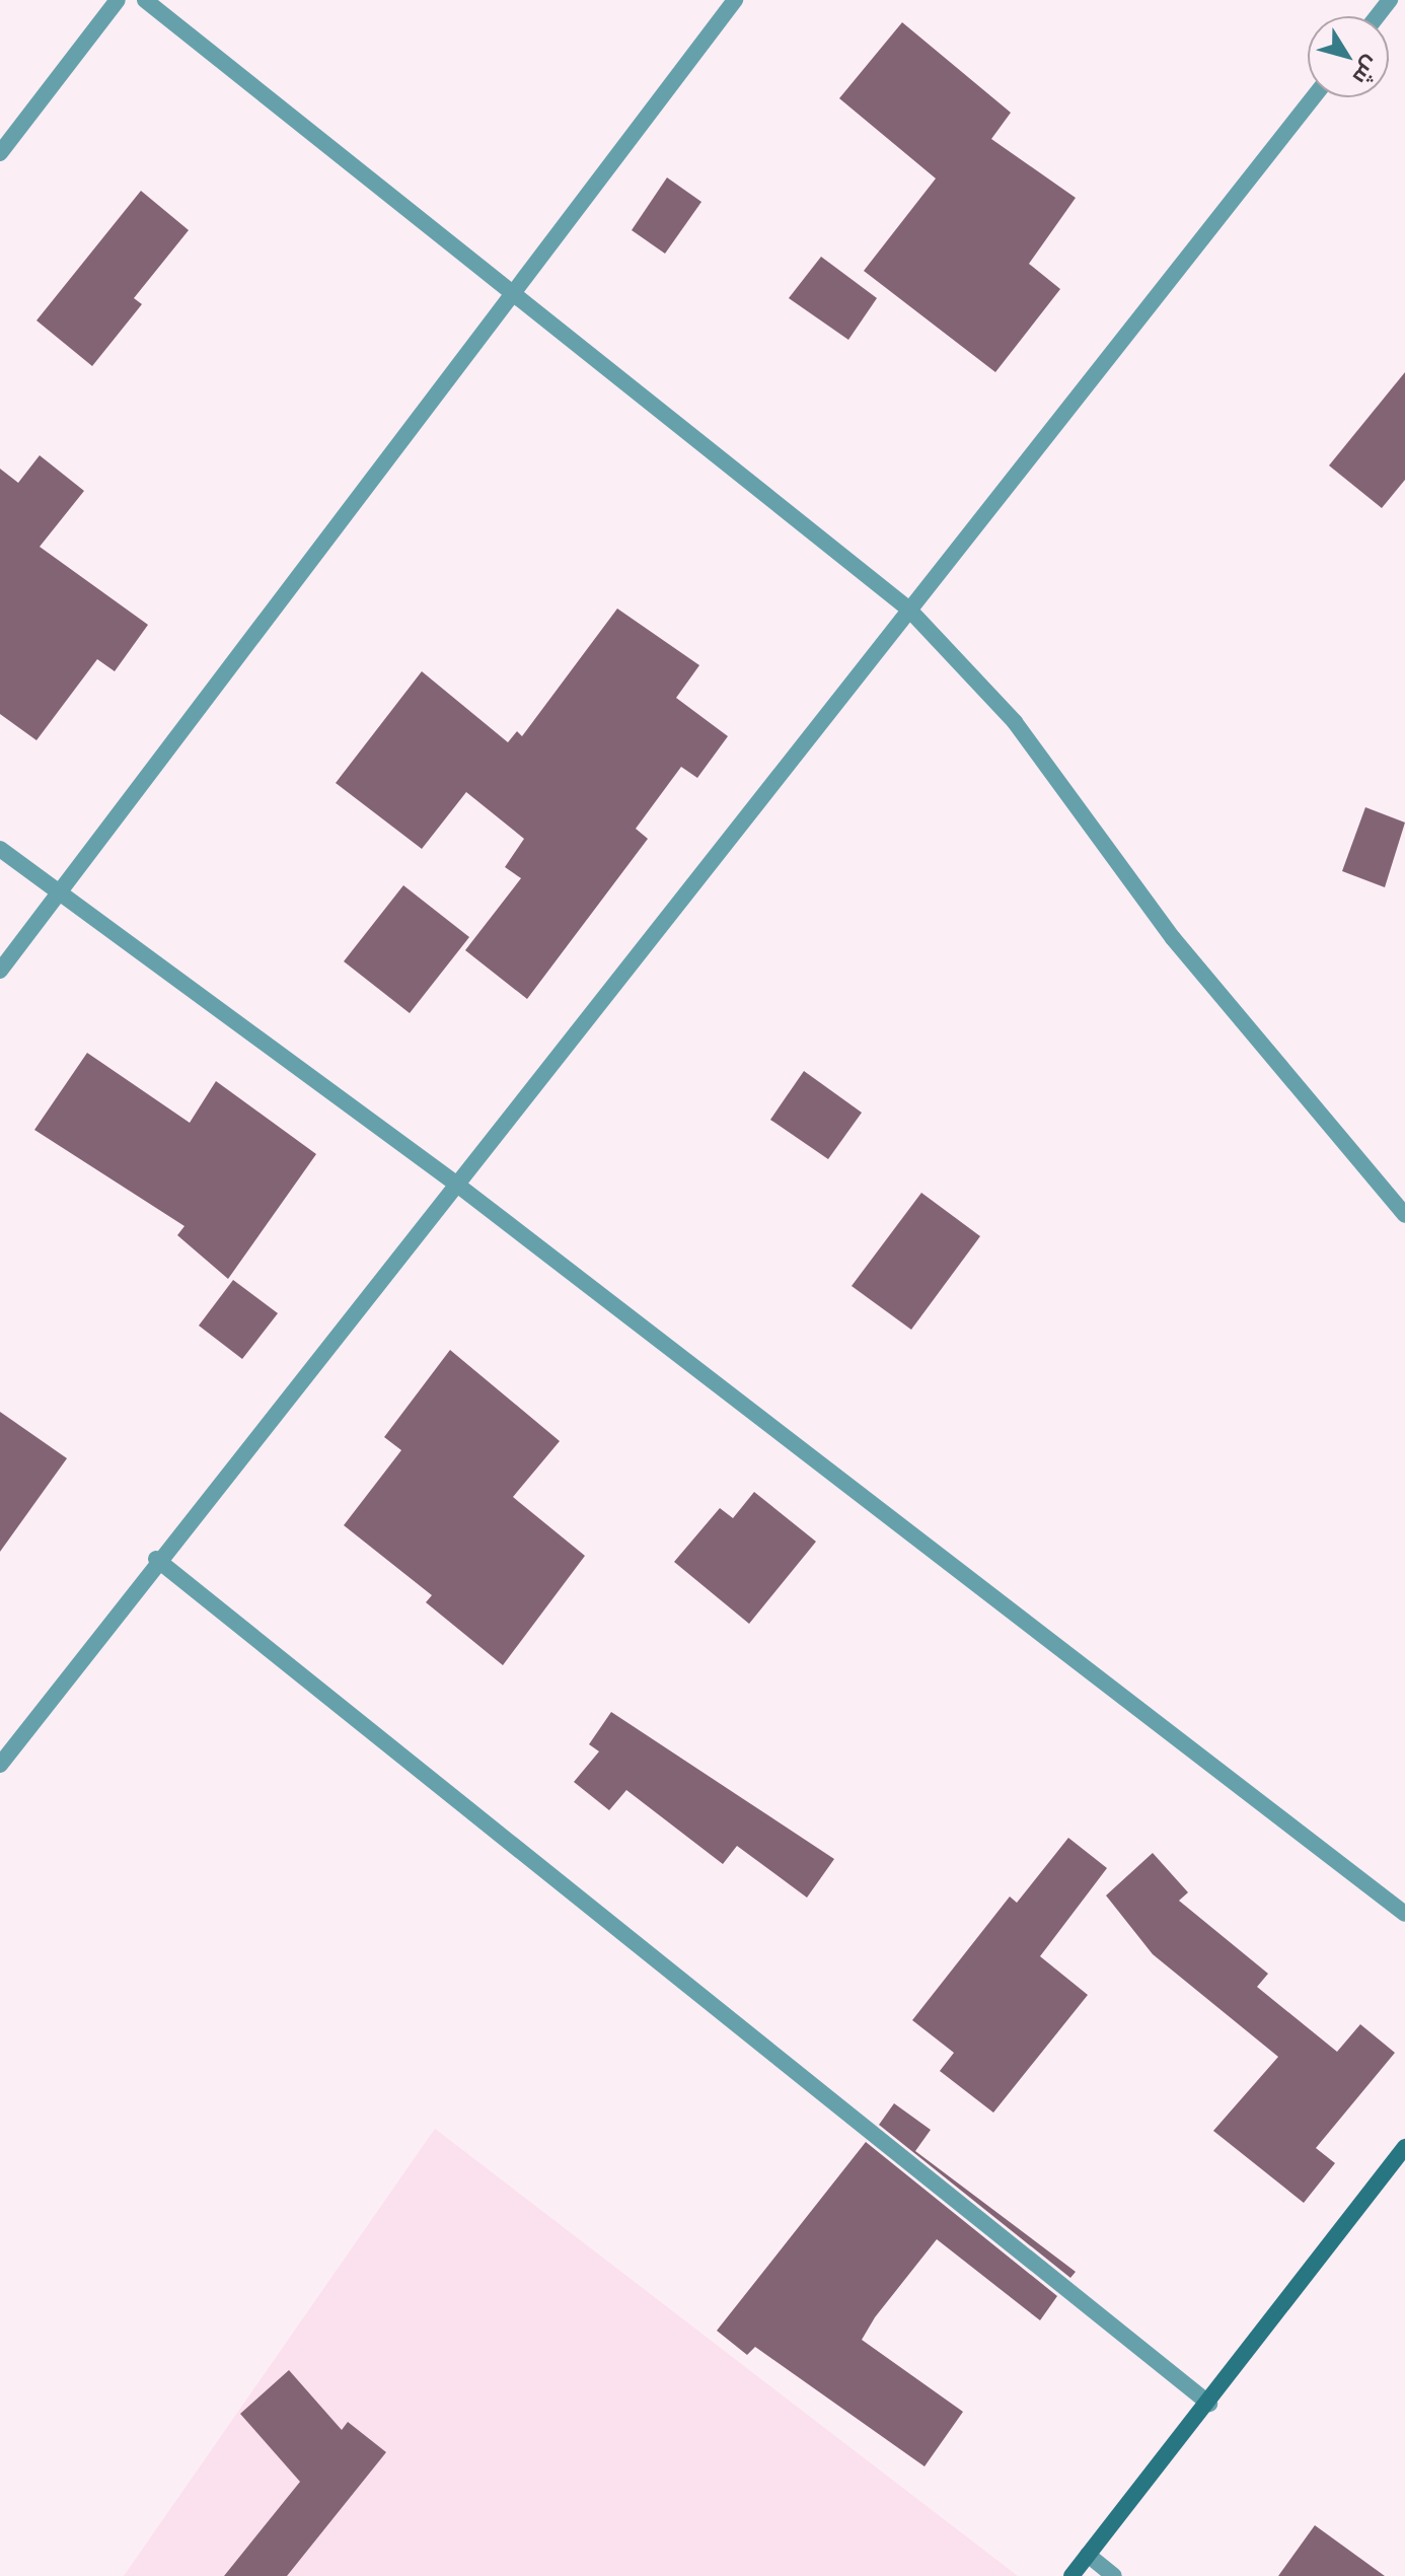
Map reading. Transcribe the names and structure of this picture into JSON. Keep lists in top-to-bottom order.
{
  "north": "bottom right"
}
